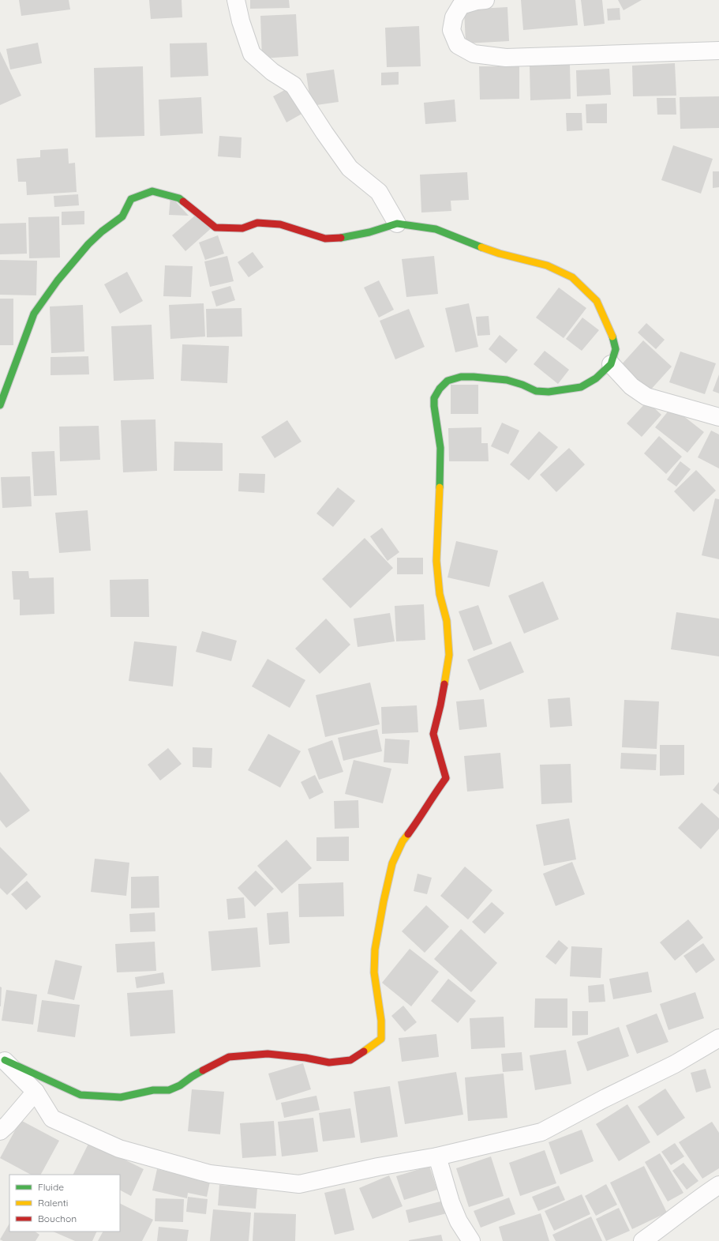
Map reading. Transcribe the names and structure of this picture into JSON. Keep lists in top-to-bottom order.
{
  "legend": ["Fluide", "Ralenti", "Bouchon"]
}
